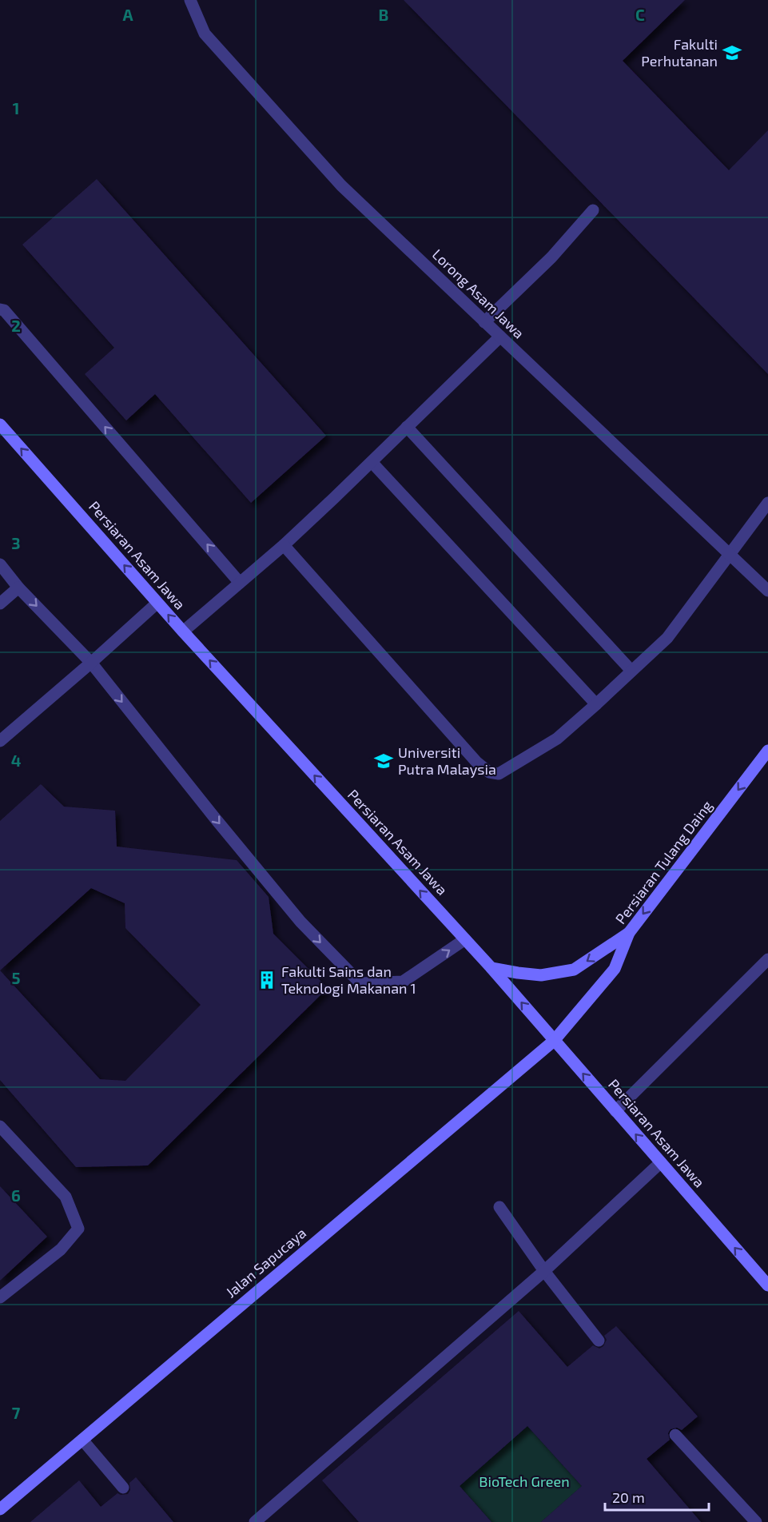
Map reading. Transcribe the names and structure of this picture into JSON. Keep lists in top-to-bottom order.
{
  "streets": {
    "street": [
      "Lorong Asam Jawa",
      "Persiaran Asam Jawa",
      "Persiaran Tulang Daing",
      "Jalan Sapucaya"
    ]
  },
  "crossings": [
    ["Persiaran Asam Jawa", "Persiaran Tulang Daing"],
    ["Persiaran Asam Jawa", "Jalan Sapucaya"],
    ["Persiaran Tulang Daing", "Jalan Sapucaya"]
  ],
  "one_way": ["Persiaran Tulang Daing"],
  "parks": ["BioTech Green"],
  "places": {
    "school or university": ["Fakulti Perhutanan", "Universiti Putra Malaysia"],
    "building": ["Fakulti Sains dan Teknologi Makanan 1"]
  },
  "scale_bar": "20 m",
  "grid": {
    "columns": ["A", "B", "C"],
    "rows": [
      "1",
      "2",
      "3",
      "4",
      "5",
      "6",
      "7"
    ]
  }
}
